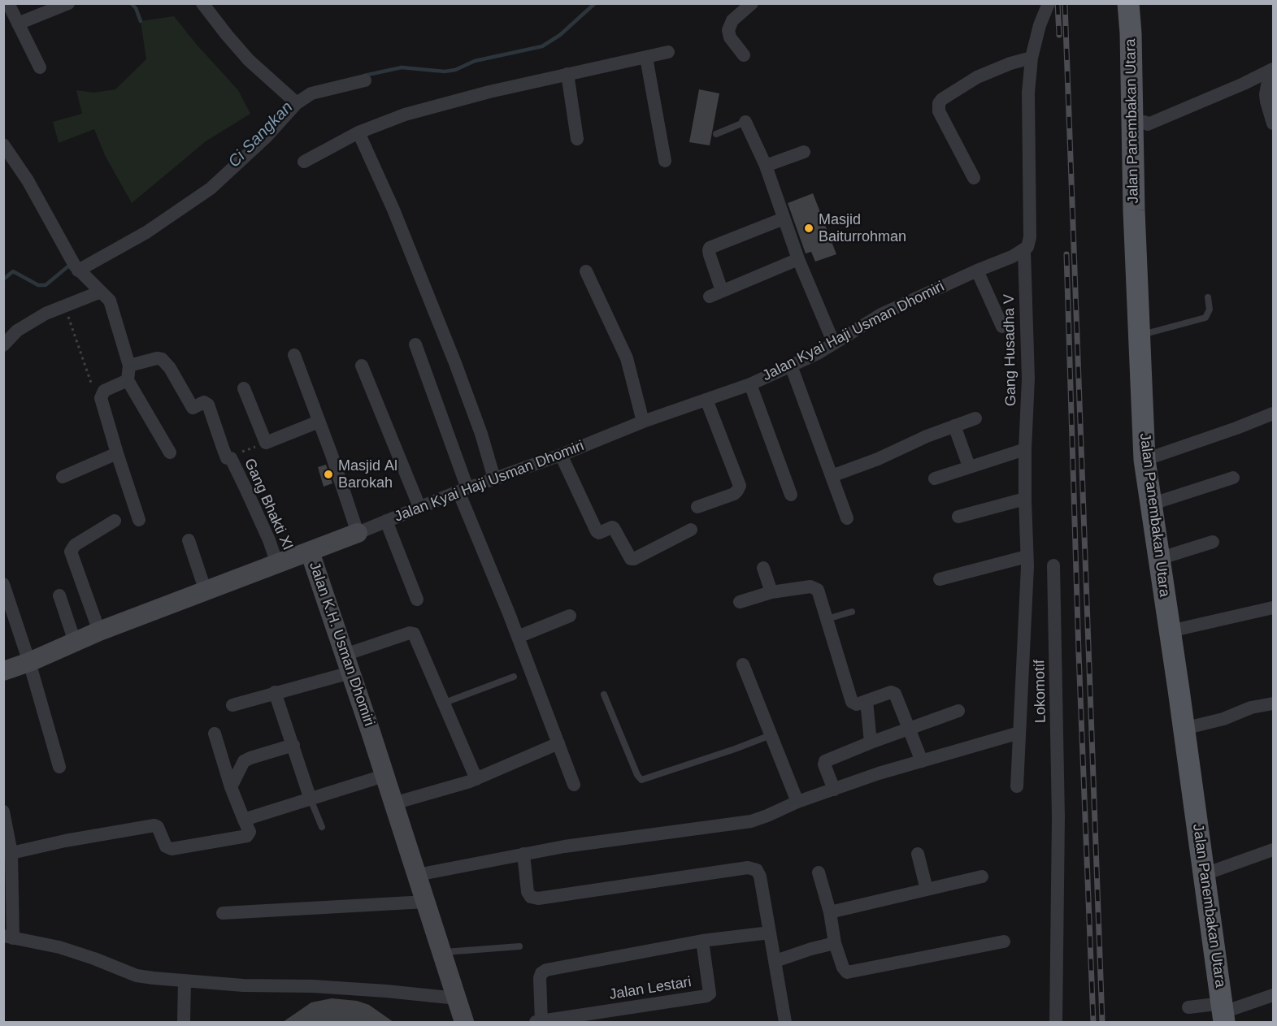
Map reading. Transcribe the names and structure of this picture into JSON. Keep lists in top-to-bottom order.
{
  "streets": {
    "main road": ["Jalan Panembakan Utara", "Jalan Kyai Haji Usman Dhomiri", "Jalan K.H. Usman Dhomiri"],
    "street": [
      "Gang Husadha V",
      "Gang Bhakti XI",
      "Lokomotif",
      "Jalan Lestari"
    ]
  },
  "crossings": [
    ["Jalan Kyai Haji Usman Dhomiri", "Gang Husadha V"],
    ["Jalan Kyai Haji Usman Dhomiri", "Jalan K.H. Usman Dhomiri"],
    ["Gang Bhakti XI", "Jalan K.H. Usman Dhomiri"]
  ],
  "water": ["Ci Sangkan"],
  "places": ["Masjid Baiturrohman", "Masjid Al Barokah"]
}
